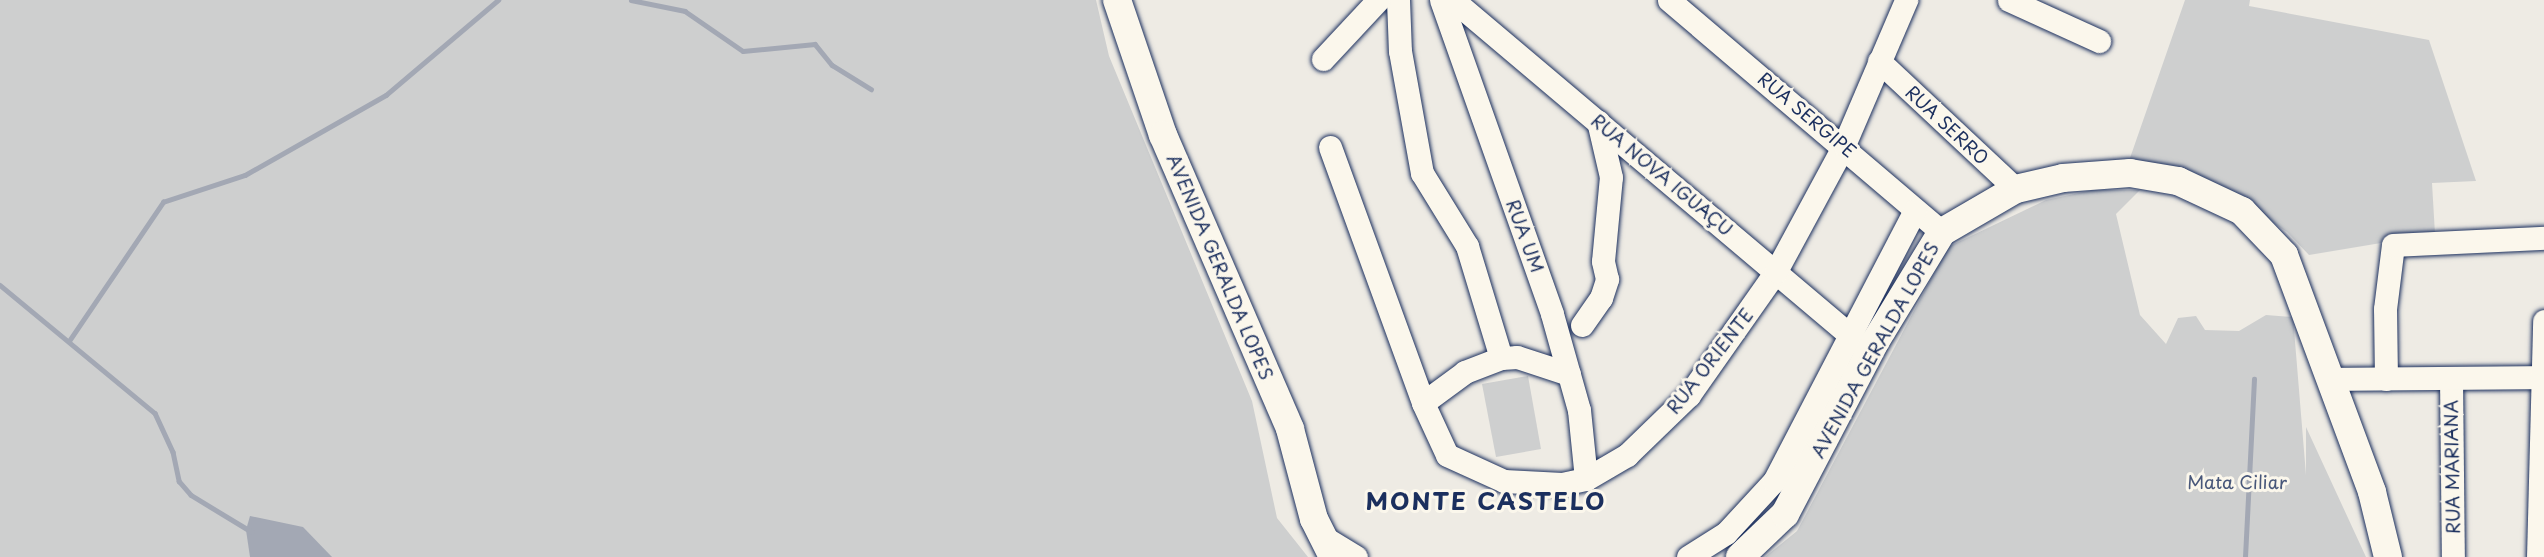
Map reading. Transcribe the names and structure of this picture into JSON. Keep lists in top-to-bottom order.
{
  "streets": {
    "main road": ["AVENIDA GERALDA LOPES"],
    "street": [
      "RUA SERGIPE",
      "RUA SERRO",
      "RUA NOVA IGUAÇU",
      "RUA UM",
      "RUA ORIENTE",
      "RUA MARIANA"
    ]
  },
  "crossings": [
    ["RUA SERGIPE", "AVENIDA GERALDA LOPES"],
    ["RUA SERGIPE", "RUA ORIENTE"],
    ["RUA SERRO", "AVENIDA GERALDA LOPES"],
    ["RUA SERRO", "RUA ORIENTE"],
    ["RUA NOVA IGUAÇU", "AVENIDA GERALDA LOPES"],
    ["RUA NOVA IGUAÇU", "RUA ORIENTE"],
    ["RUA UM", "RUA ORIENTE"]
  ],
  "districts": ["MONTE CASTELO"],
  "parks": ["Mata Ciliar"]
}
